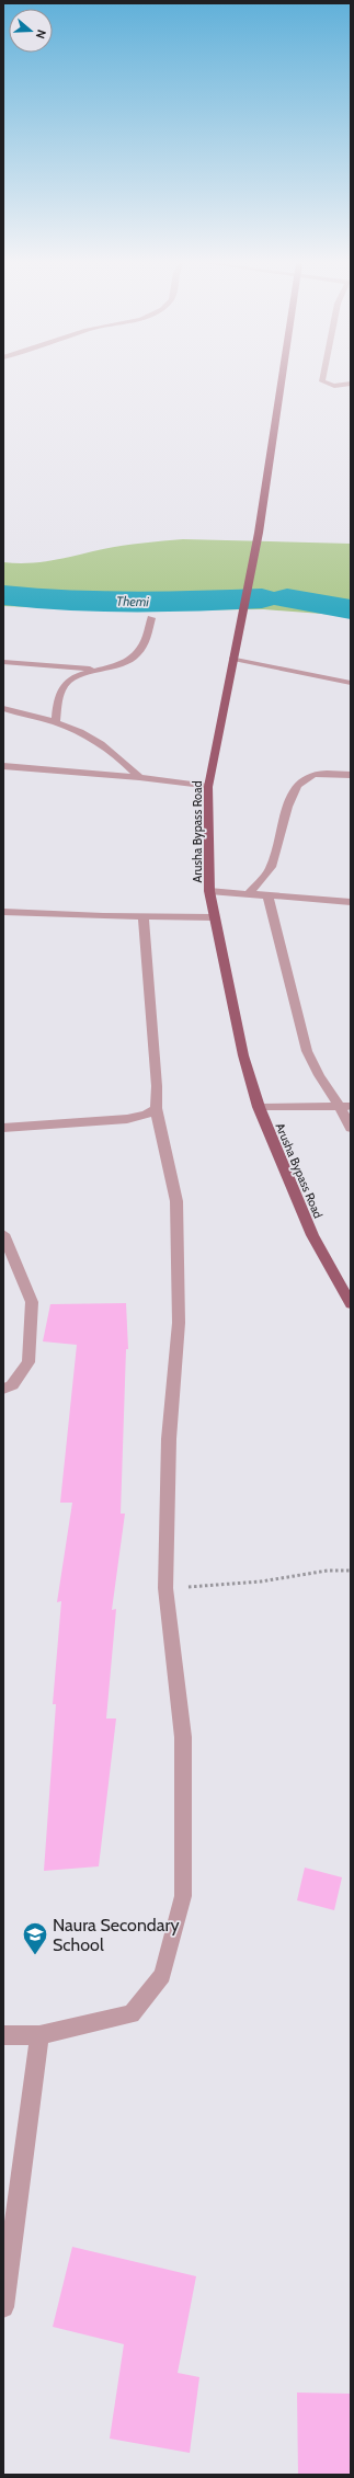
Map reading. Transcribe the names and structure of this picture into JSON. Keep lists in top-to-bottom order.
{
  "streets": {
    "main road": ["Arusha Bypass Road"]
  },
  "water": ["Themi"],
  "places": {
    "school or university": ["Naura Secondary School"]
  },
  "north": "right"
}
